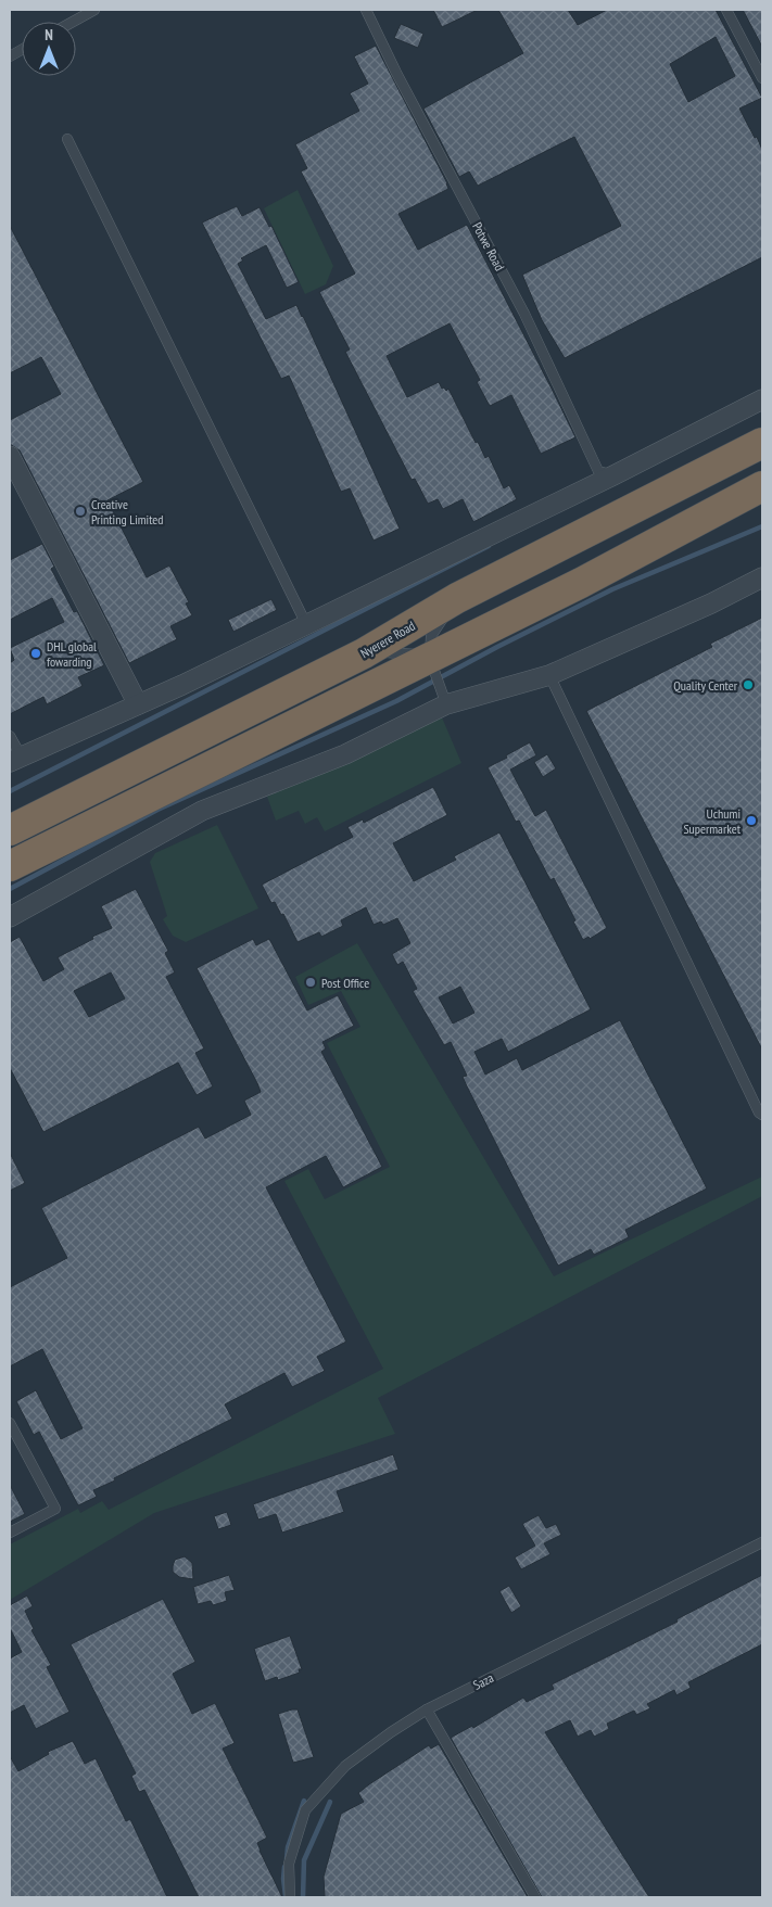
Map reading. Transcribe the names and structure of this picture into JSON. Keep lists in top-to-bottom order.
{
  "streets": {
    "highway": ["Nyerere Road"],
    "lane": ["Potwe Road", "Saza"]
  },
  "places": [
    "Creative Printing Limited",
    "DHL global fowarding",
    "Quality Center",
    "Uchumi Supermarket",
    "Post Office"
  ],
  "north": "top"
}
